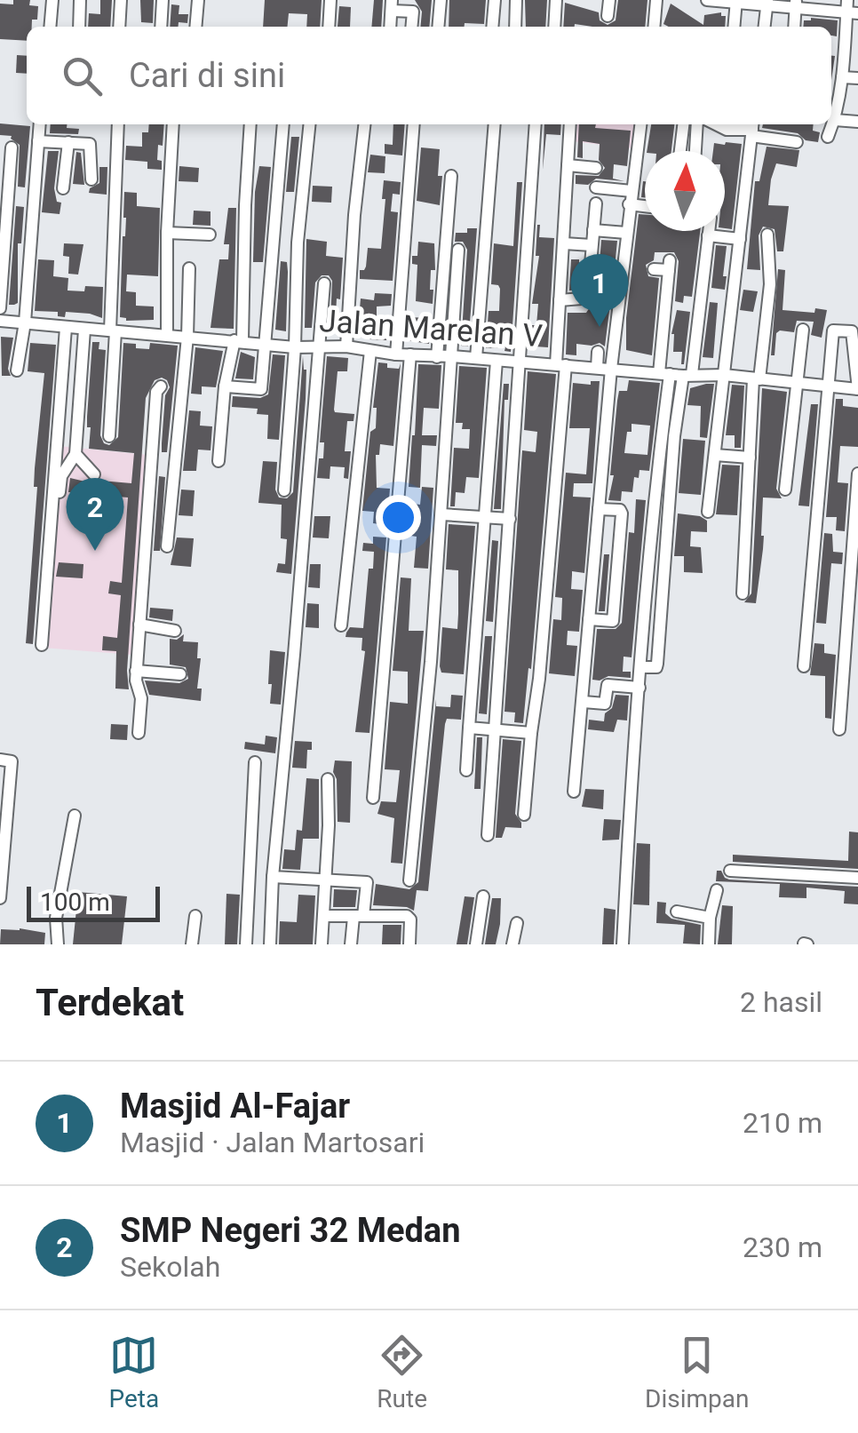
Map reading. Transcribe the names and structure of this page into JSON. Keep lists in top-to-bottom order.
{
  "streets": {
    "street": ["Jalan Marelan V"]
  },
  "scale_bar": "100 m",
  "north": "top",
  "page": {
    "search": "Cari di sini",
    "pins": ["1", "2"],
    "scale": "100 m",
    "heading": ["Terdekat", "2 hasil"],
    "list": [
      {
        "mark": "1",
        "name": "Masjid Al-Fajar",
        "note": "Masjid · Jalan Martosari",
        "value": "210 m"
      },
      {
        "mark": "2",
        "name": "SMP Negeri 32 Medan",
        "note": "Sekolah",
        "value": "230 m"
      }
    ],
    "nav": ["Peta", "Rute", "Disimpan"]
  }
}
